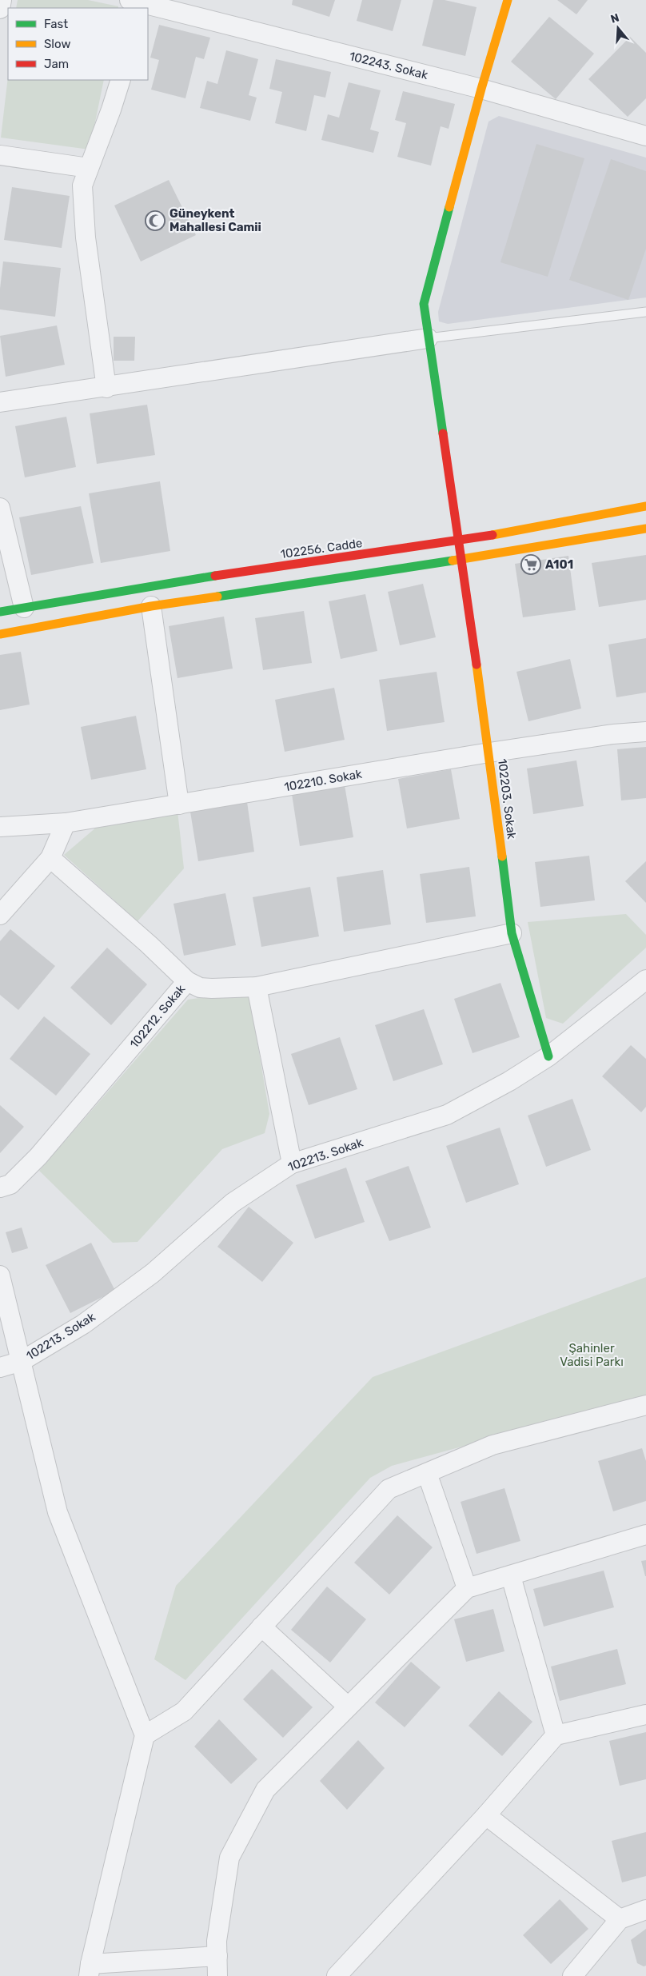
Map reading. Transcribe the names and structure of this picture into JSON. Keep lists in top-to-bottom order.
{
  "streets": {
    "street": [
      "102243. Sokak",
      "102256. Cadde",
      "102210. Sokak",
      "102203. Sokak",
      "102212. Sokak",
      "102213. Sokak"
    ]
  },
  "crossings": [
    ["102243. Sokak", "102203. Sokak"],
    ["102256. Cadde", "102203. Sokak"],
    ["102210. Sokak", "102203. Sokak"],
    ["102203. Sokak", "102212. Sokak"],
    ["102203. Sokak", "102213. Sokak"]
  ],
  "parks": ["Şahinler Vadisi Parkı"],
  "places": {
    "mosque": ["Güneykent Mahallesi Camii"],
    "supermarket": ["A101"]
  },
  "legend": ["Fast", "Slow", "Jam"],
  "north": "top"
}
